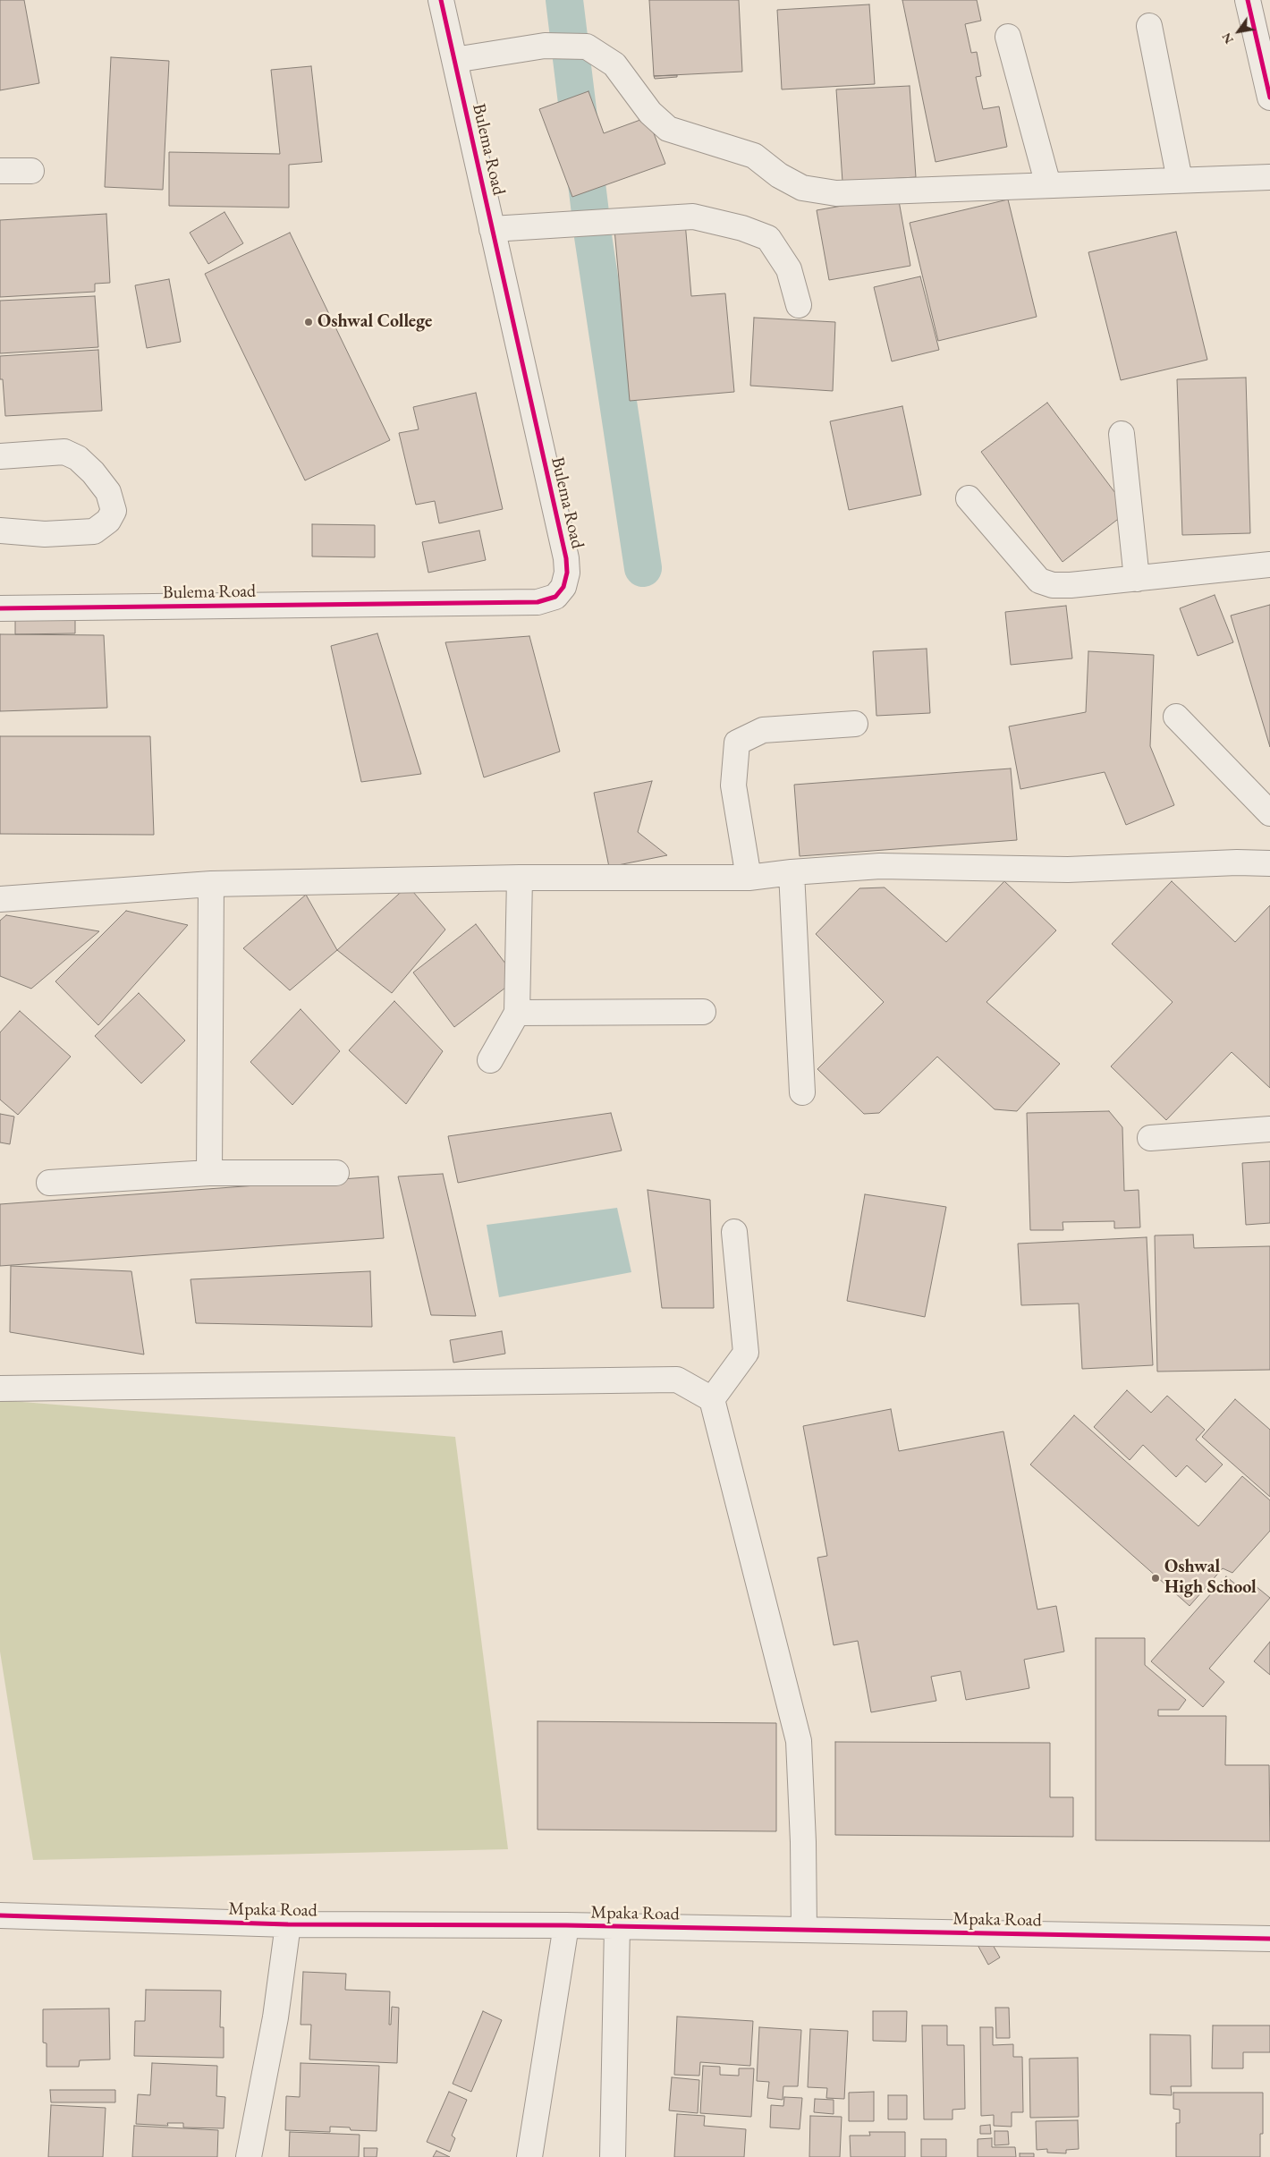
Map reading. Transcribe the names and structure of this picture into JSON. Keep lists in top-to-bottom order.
{
  "streets": {
    "street": ["Bulema Road", "Mpaka Road"]
  },
  "places": ["Oshwal College", "Oshwal High School"],
  "north": "bottom left"
}
